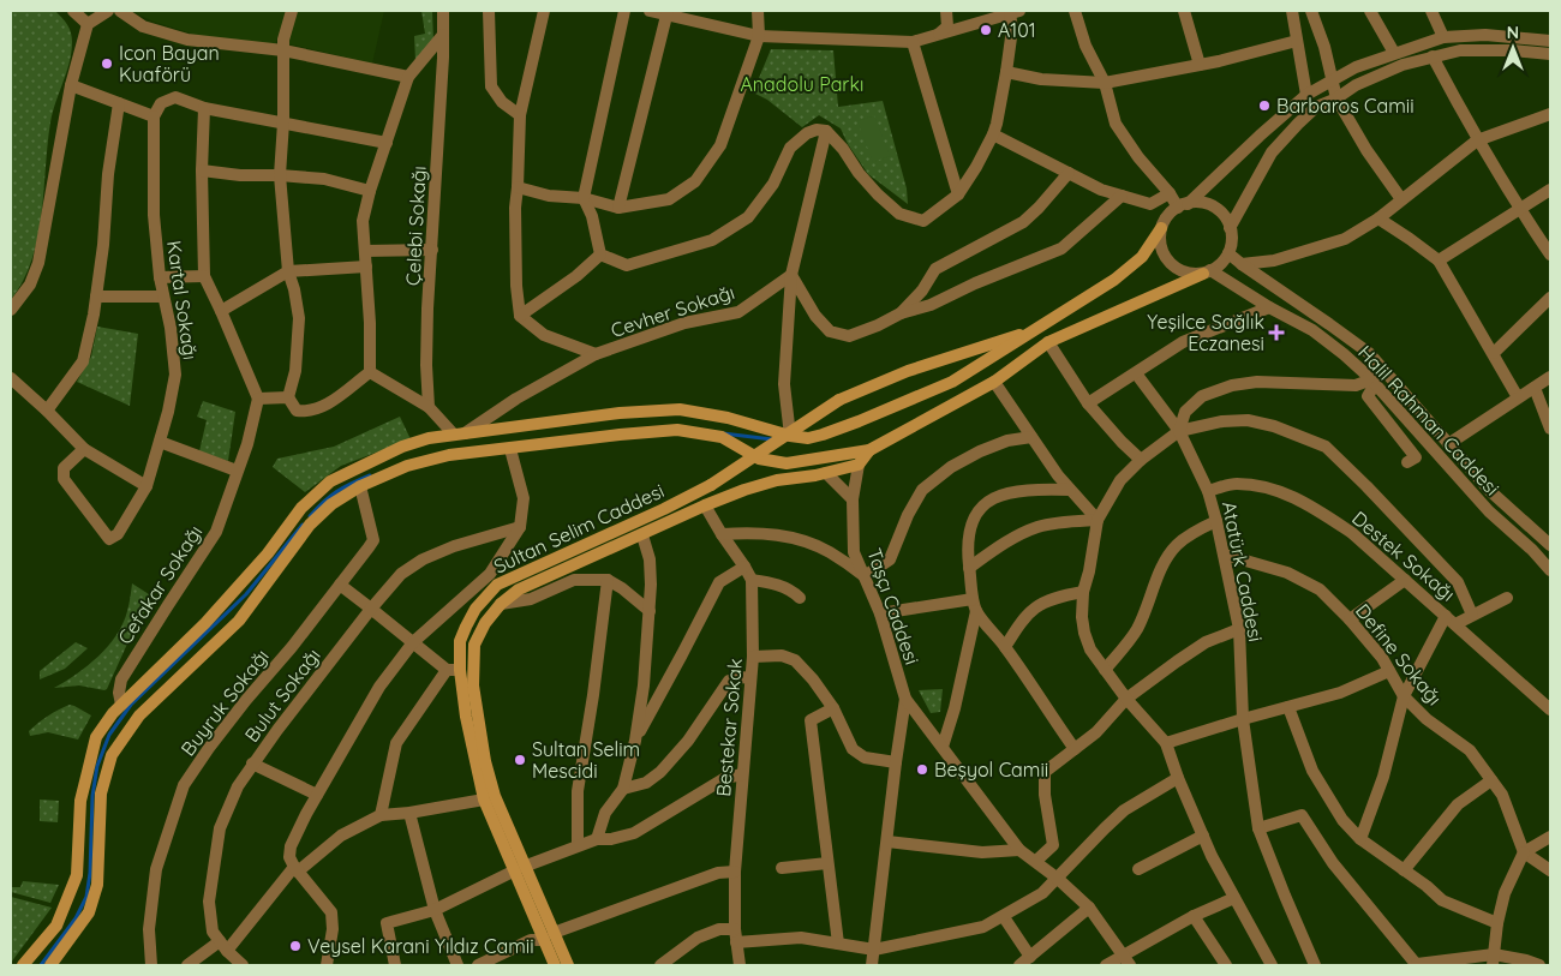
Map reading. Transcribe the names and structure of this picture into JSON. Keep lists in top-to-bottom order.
{
  "streets": {
    "main road": ["Sultan Selim Caddesi"],
    "street": [
      "Çelebi Sokağı",
      "Kartal Sokağı",
      "Cevher Sokağı",
      "Halil Rahman Caddesi",
      "Destek Sokağı",
      "Atatürk Caddesi",
      "Cefakar Sokağı",
      "Taşçı Caddesi",
      "Define Sokağı",
      "Bulut Sokağı",
      "Buyruk Sokağı",
      "Bestekar Sokak"
    ]
  },
  "crossings": [
    ["Sultan Selim Caddesi", "Taşçı Caddesi"],
    ["Sultan Selim Caddesi", "Bestekar Sokak"],
    ["Destek Sokağı", "Atatürk Caddesi"],
    ["Atatürk Caddesi", "Define Sokağı"]
  ],
  "parks": ["Anadolu Parkı"],
  "places": {
    "other": [
      "A101",
      "Icon Bayan Kuaförü",
      "Barbaros Camii",
      "Sultan Selim Mescidi",
      "Beşyol Camii",
      "Veysel Karani Yıldız Camii"
    ],
    "health": ["Yeşilce Sağlık Eczanesi"]
  },
  "north": "top"
}
